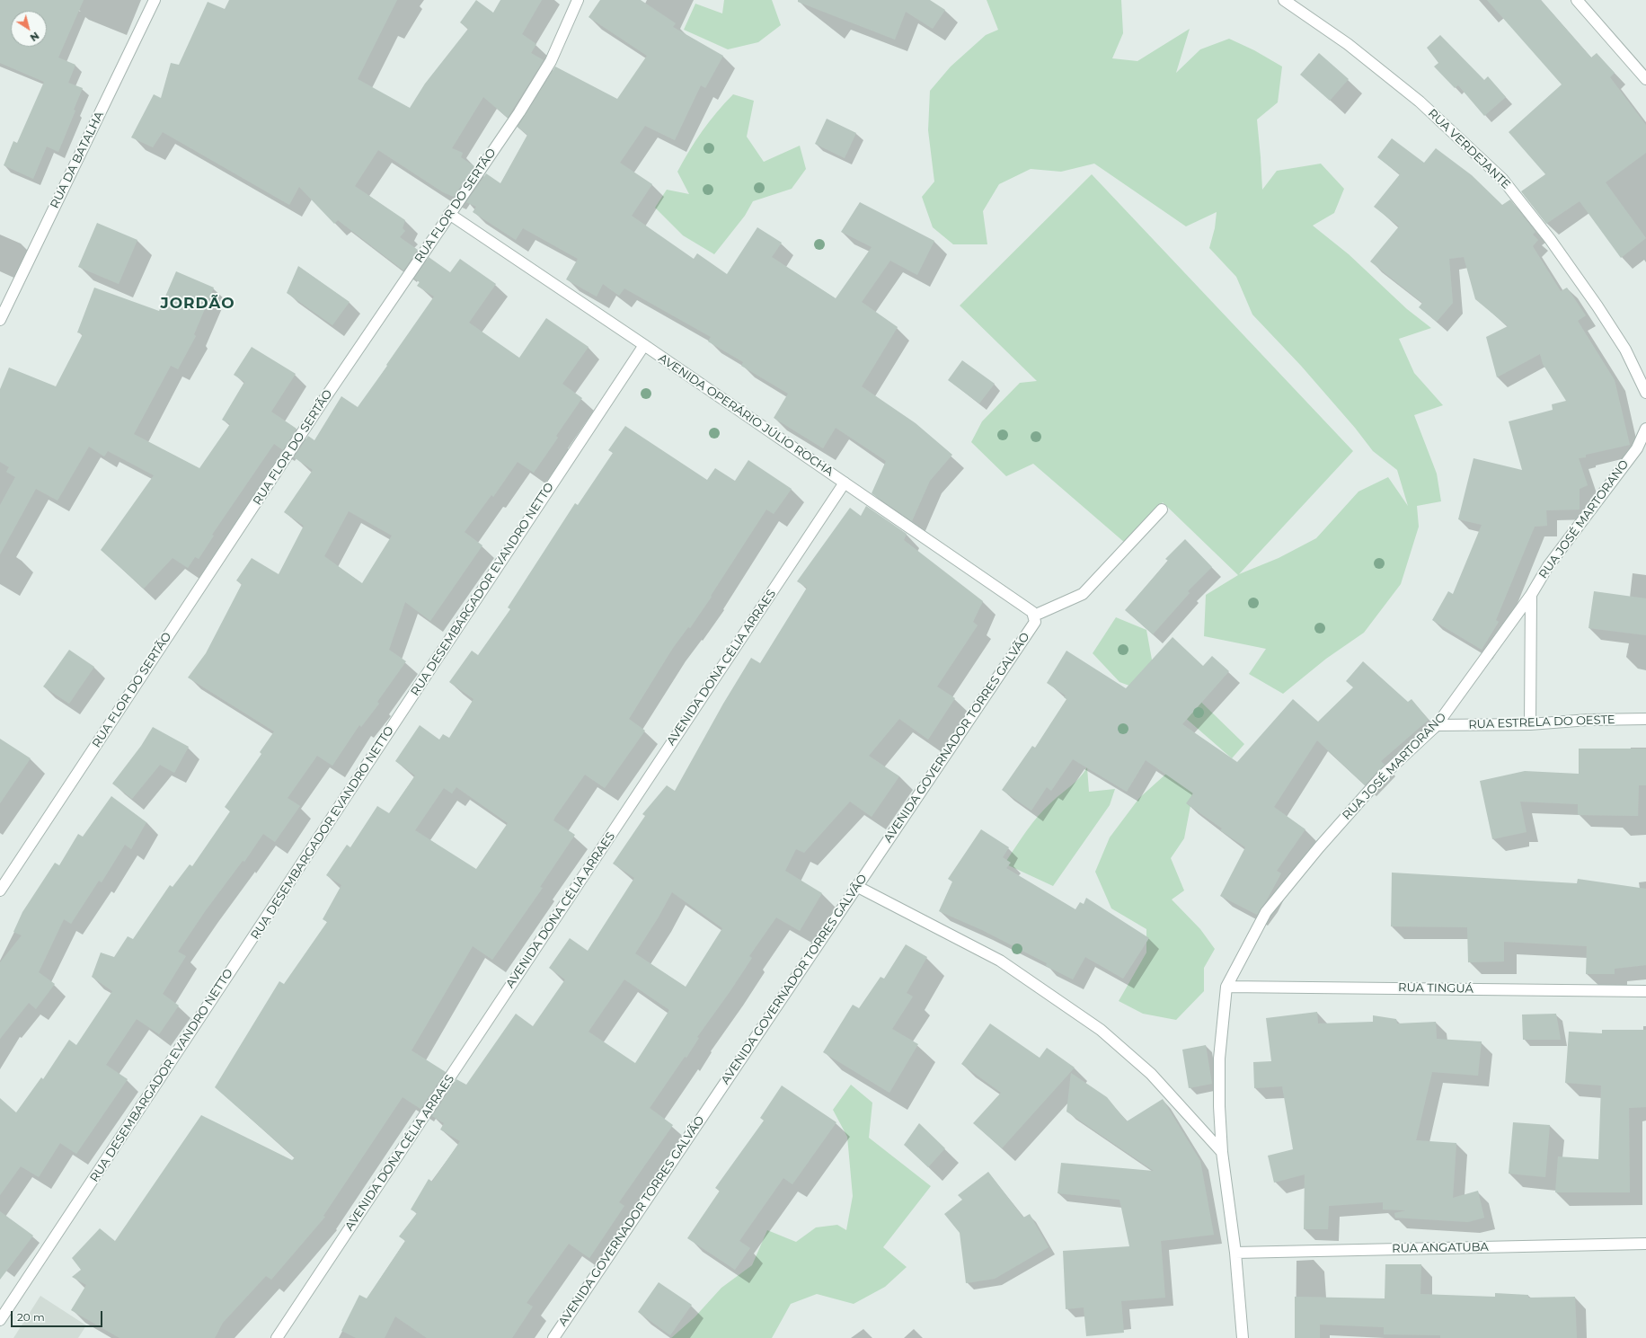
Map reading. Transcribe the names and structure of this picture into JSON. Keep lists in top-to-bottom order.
{
  "streets": {
    "street": [
      "RUA VERDEJANTE",
      "RUA DA BATALHA",
      "RUA FLOR DO SERTÃO",
      "AVENIDA OPERÁRIO JÚLIO ROCHA",
      "RUA JOSÉ MARTORANO",
      "RUA DESEMBARGADOR EVANDRO NETTO",
      "AVENIDA DONA CÉLIA ARRAES",
      "RUA ESTRELA DO OESTE",
      "AVENIDA GOVERNADOR TORRES GALVÃO",
      "RUA TINGUÁ",
      "RUA ANGATUBA"
    ]
  },
  "crossings": [
    ["RUA FLOR DO SERTÃO", "AVENIDA OPERÁRIO JÚLIO ROCHA"],
    ["AVENIDA OPERÁRIO JÚLIO ROCHA", "RUA DESEMBARGADOR EVANDRO NETTO"],
    ["AVENIDA OPERÁRIO JÚLIO ROCHA", "AVENIDA DONA CÉLIA ARRAES"],
    ["AVENIDA OPERÁRIO JÚLIO ROCHA", "AVENIDA GOVERNADOR TORRES GALVÃO"],
    ["RUA JOSÉ MARTORANO", "RUA ESTRELA DO OESTE"],
    ["RUA JOSÉ MARTORANO", "RUA TINGUÁ"],
    ["RUA JOSÉ MARTORANO", "RUA ANGATUBA"]
  ],
  "districts": ["JORDÃO"],
  "scale_bar": "20 m",
  "north": "bottom right"
}
